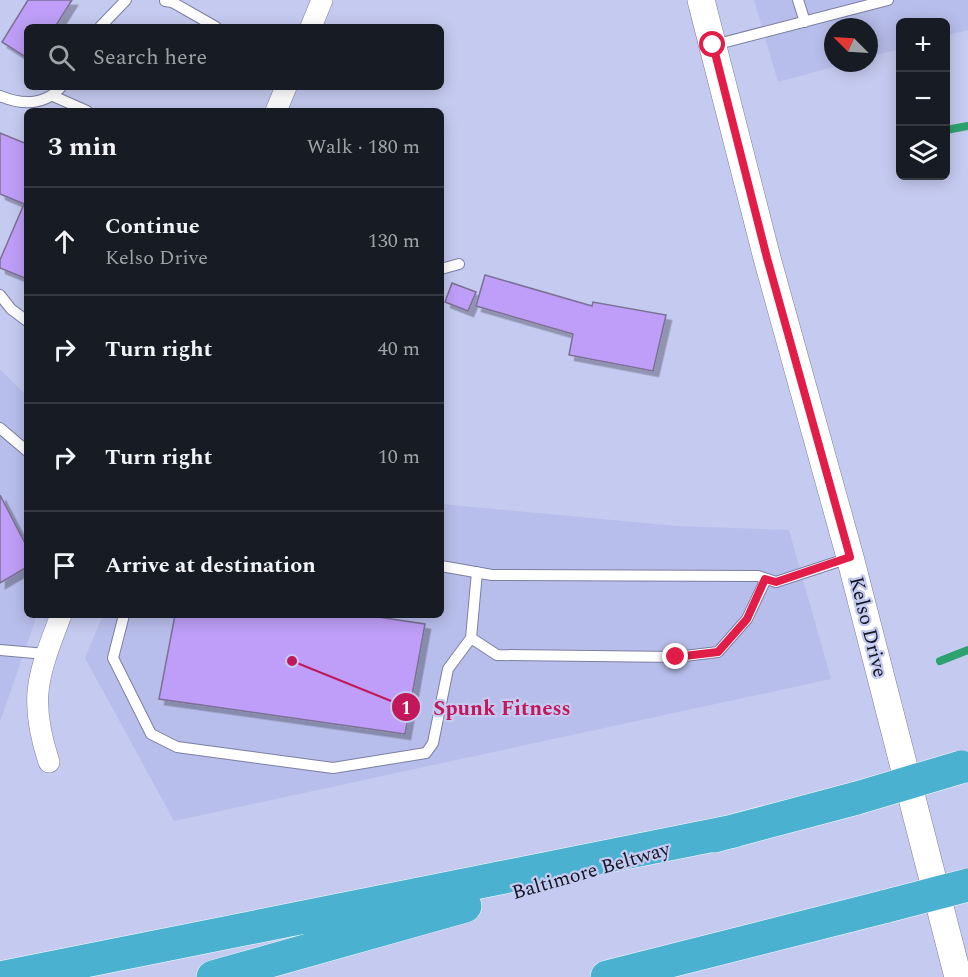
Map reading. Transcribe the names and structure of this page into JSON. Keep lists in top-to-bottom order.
{
  "streets": {
    "highway": ["Baltimore Beltway"],
    "street": ["Kelso Drive"]
  },
  "places": ["Spunk Fitness"],
  "north": "top left",
  "page": {
    "map_buttons": ["+", "−"],
    "search": "Search here",
    "heading": ["3 min", "Walk · 180 m"],
    "list": [
      ["Continue", "Kelso Drive", "130 m"],
      ["Turn right", "40 m"],
      ["Turn right", "10 m"],
      "Arrive at destination"
    ]
  }
}
